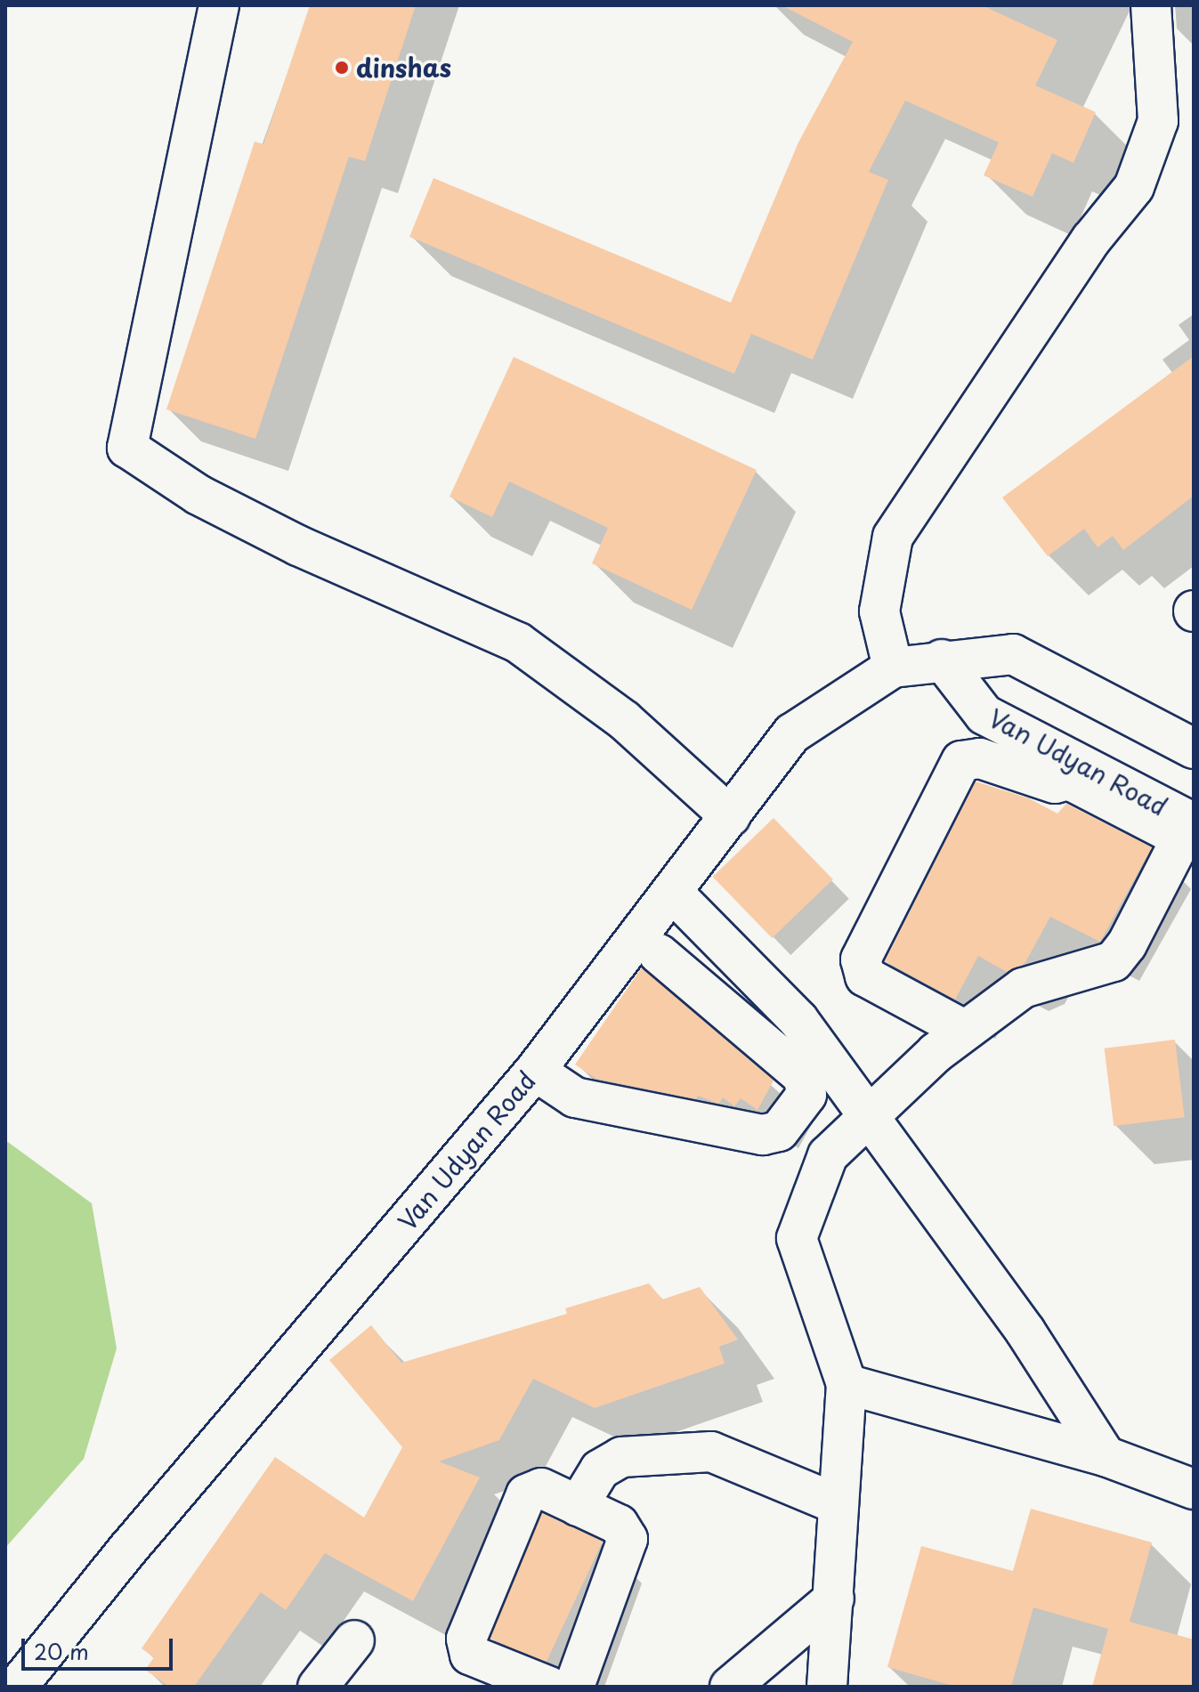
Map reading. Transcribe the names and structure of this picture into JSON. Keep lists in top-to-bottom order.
{
  "streets": {
    "street": ["Van Udyan Road"]
  },
  "places": ["dinshas"],
  "scale_bar": "20 m"
}
